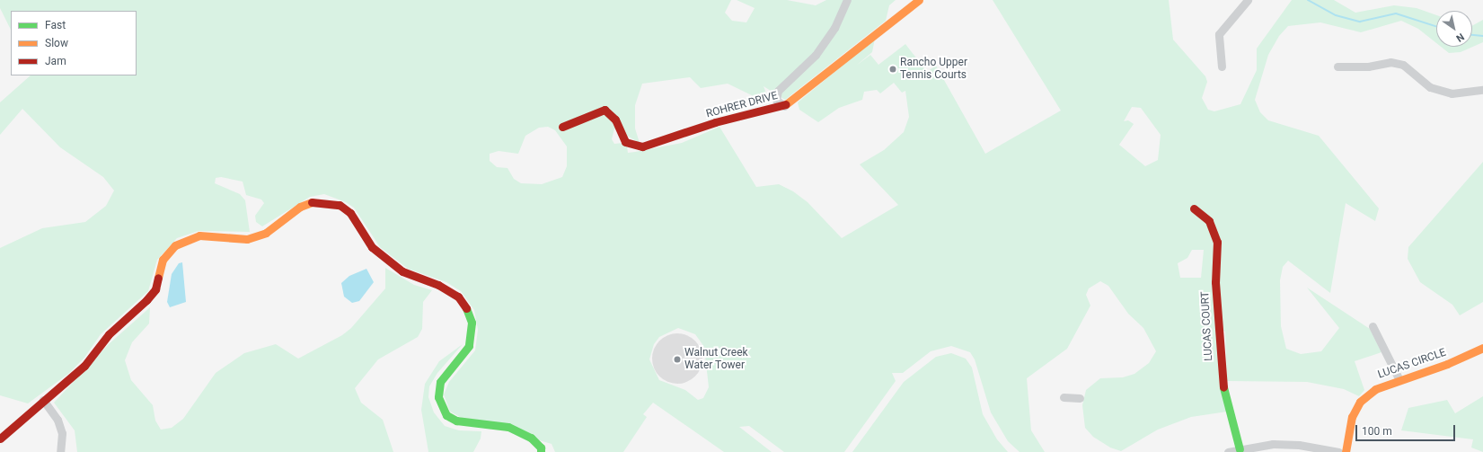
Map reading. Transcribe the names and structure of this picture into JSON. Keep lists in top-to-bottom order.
{
  "streets": {
    "street": ["ROHRER DRIVE", "LUCAS COURT", "LUCAS CIRCLE"]
  },
  "places": ["Rancho Upper Tennis Courts", "Walnut Creek Water Tower"],
  "legend": ["Fast", "Slow", "Jam"],
  "scale_bar": "100 m",
  "north": "bottom right"
}
